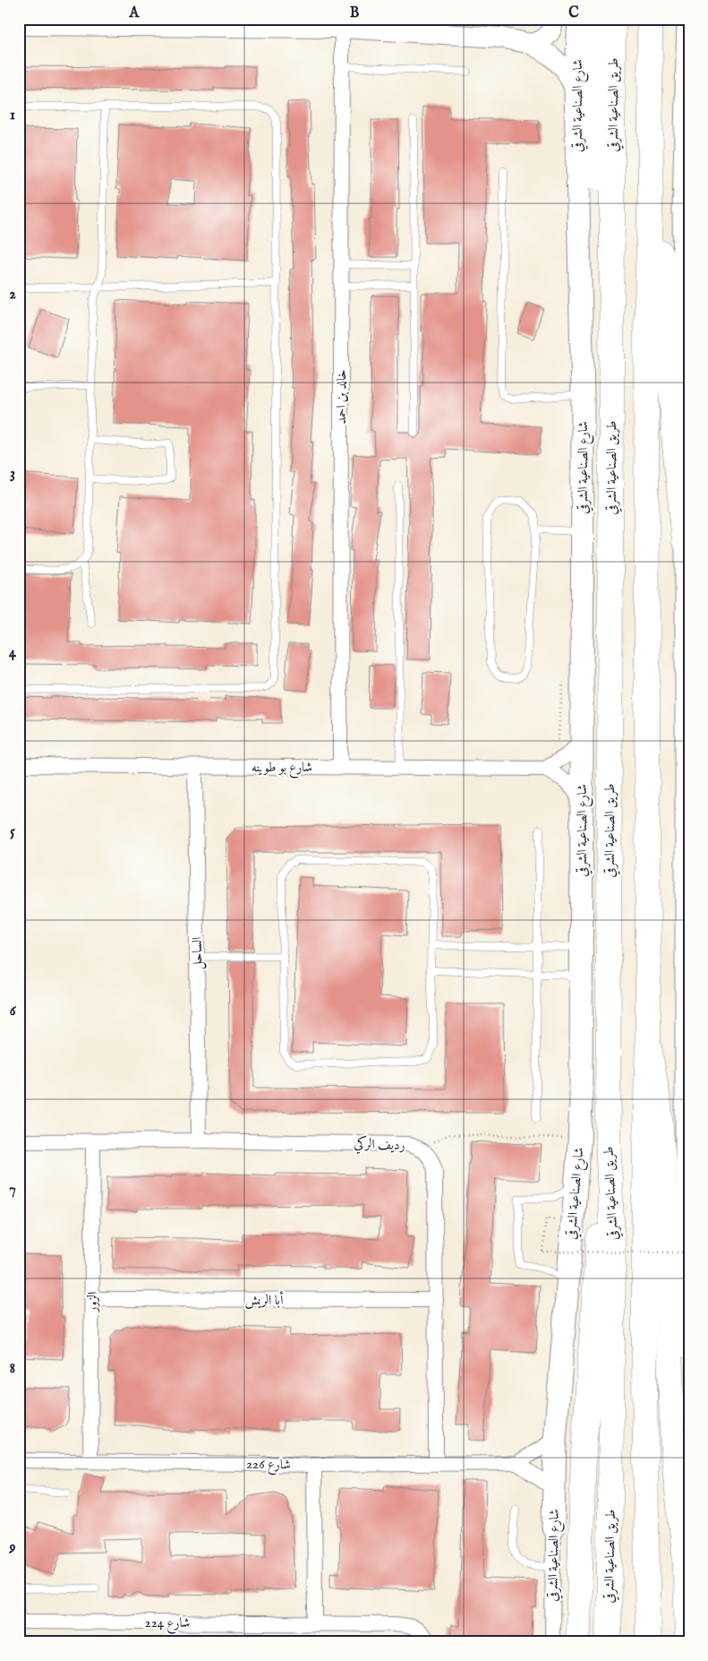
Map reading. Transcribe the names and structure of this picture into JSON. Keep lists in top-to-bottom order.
{
  "streets": {
    "highway": ["طريق الصناعية الشرقي"],
    "main road": ["شارع الصناعية الشرقي"],
    "street": [
      "خالد بن احمد",
      "شارع بو طوينه",
      "الساحل",
      "رديف الركي",
      "أبا الريش",
      "الزور",
      "شارع 226",
      "شارع 224"
    ]
  },
  "crossings": [
    ["شارع الصناعية الشرقي", "شارع بو طوينه"],
    ["خالد بن احمد", "شارع بو طوينه"],
    ["شارع بو طوينه", "الساحل"],
    ["الساحل", "رديف الركي"],
    ["رديف الركي", "أبا الريش"],
    ["رديف الركي", "الزور"],
    ["رديف الركي", "شارع 226"],
    ["أبا الريش", "الزور"],
    ["الزور", "شارع 226"]
  ],
  "grid": {
    "columns": ["A", "B", "C"],
    "rows": [
      "1",
      "2",
      "3",
      "4",
      "5",
      "6",
      "7",
      "8",
      "9"
    ]
  }
}
